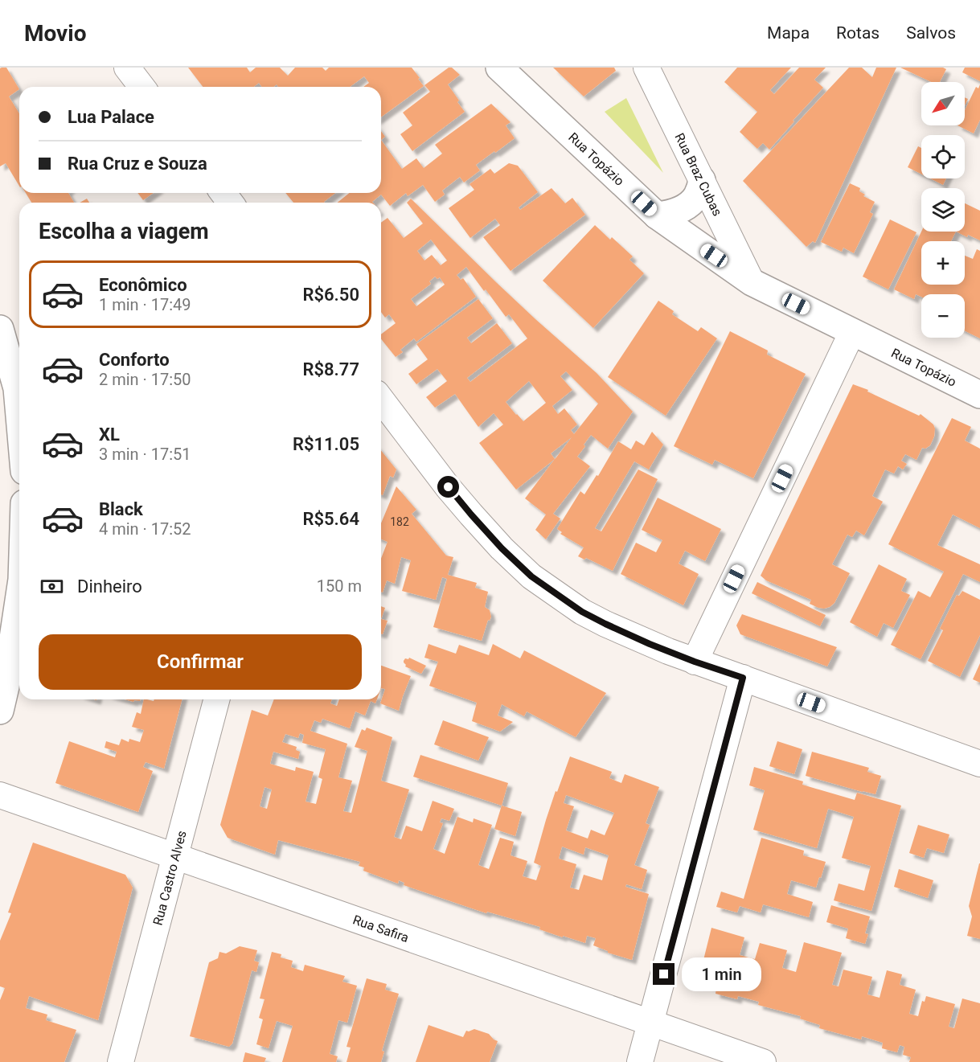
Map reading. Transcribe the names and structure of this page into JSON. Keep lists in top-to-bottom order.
{
  "streets": {
    "street": [
      "Rua Topázio",
      "Rua Braz Cubas",
      "Rua Castro Alves",
      "Rua Safira"
    ]
  },
  "crossings": [
    ["Rua Topázio", "Rua Braz Cubas"],
    ["Rua Castro Alves", "Rua Safira"]
  ],
  "house_numbers": ["182"],
  "north": "bottom left",
  "page": {
    "header": "Movio",
    "nav": ["Mapa", "Rotas", "Salvos"],
    "map_buttons": ["+", "−"],
    "banner": ["Lua Palace", "Rua Cruz e Souza"],
    "heading": "Escolha a viagem",
    "list": [
      {
        "name": "Econômico",
        "note": "1 min · 17:49",
        "value": "R$6.50"
      },
      {
        "name": "Conforto",
        "note": "2 min · 17:50",
        "value": "R$8.77"
      },
      {
        "name": "XL",
        "note": "3 min · 17:51",
        "value": "R$11.05"
      },
      {
        "name": "Black",
        "note": "4 min · 17:52",
        "value": "R$5.64"
      }
    ],
    "pay": ["Dinheiro", "150 m"],
    "buttons": "Confirmar",
    "bubble": "1 min"
  }
}
